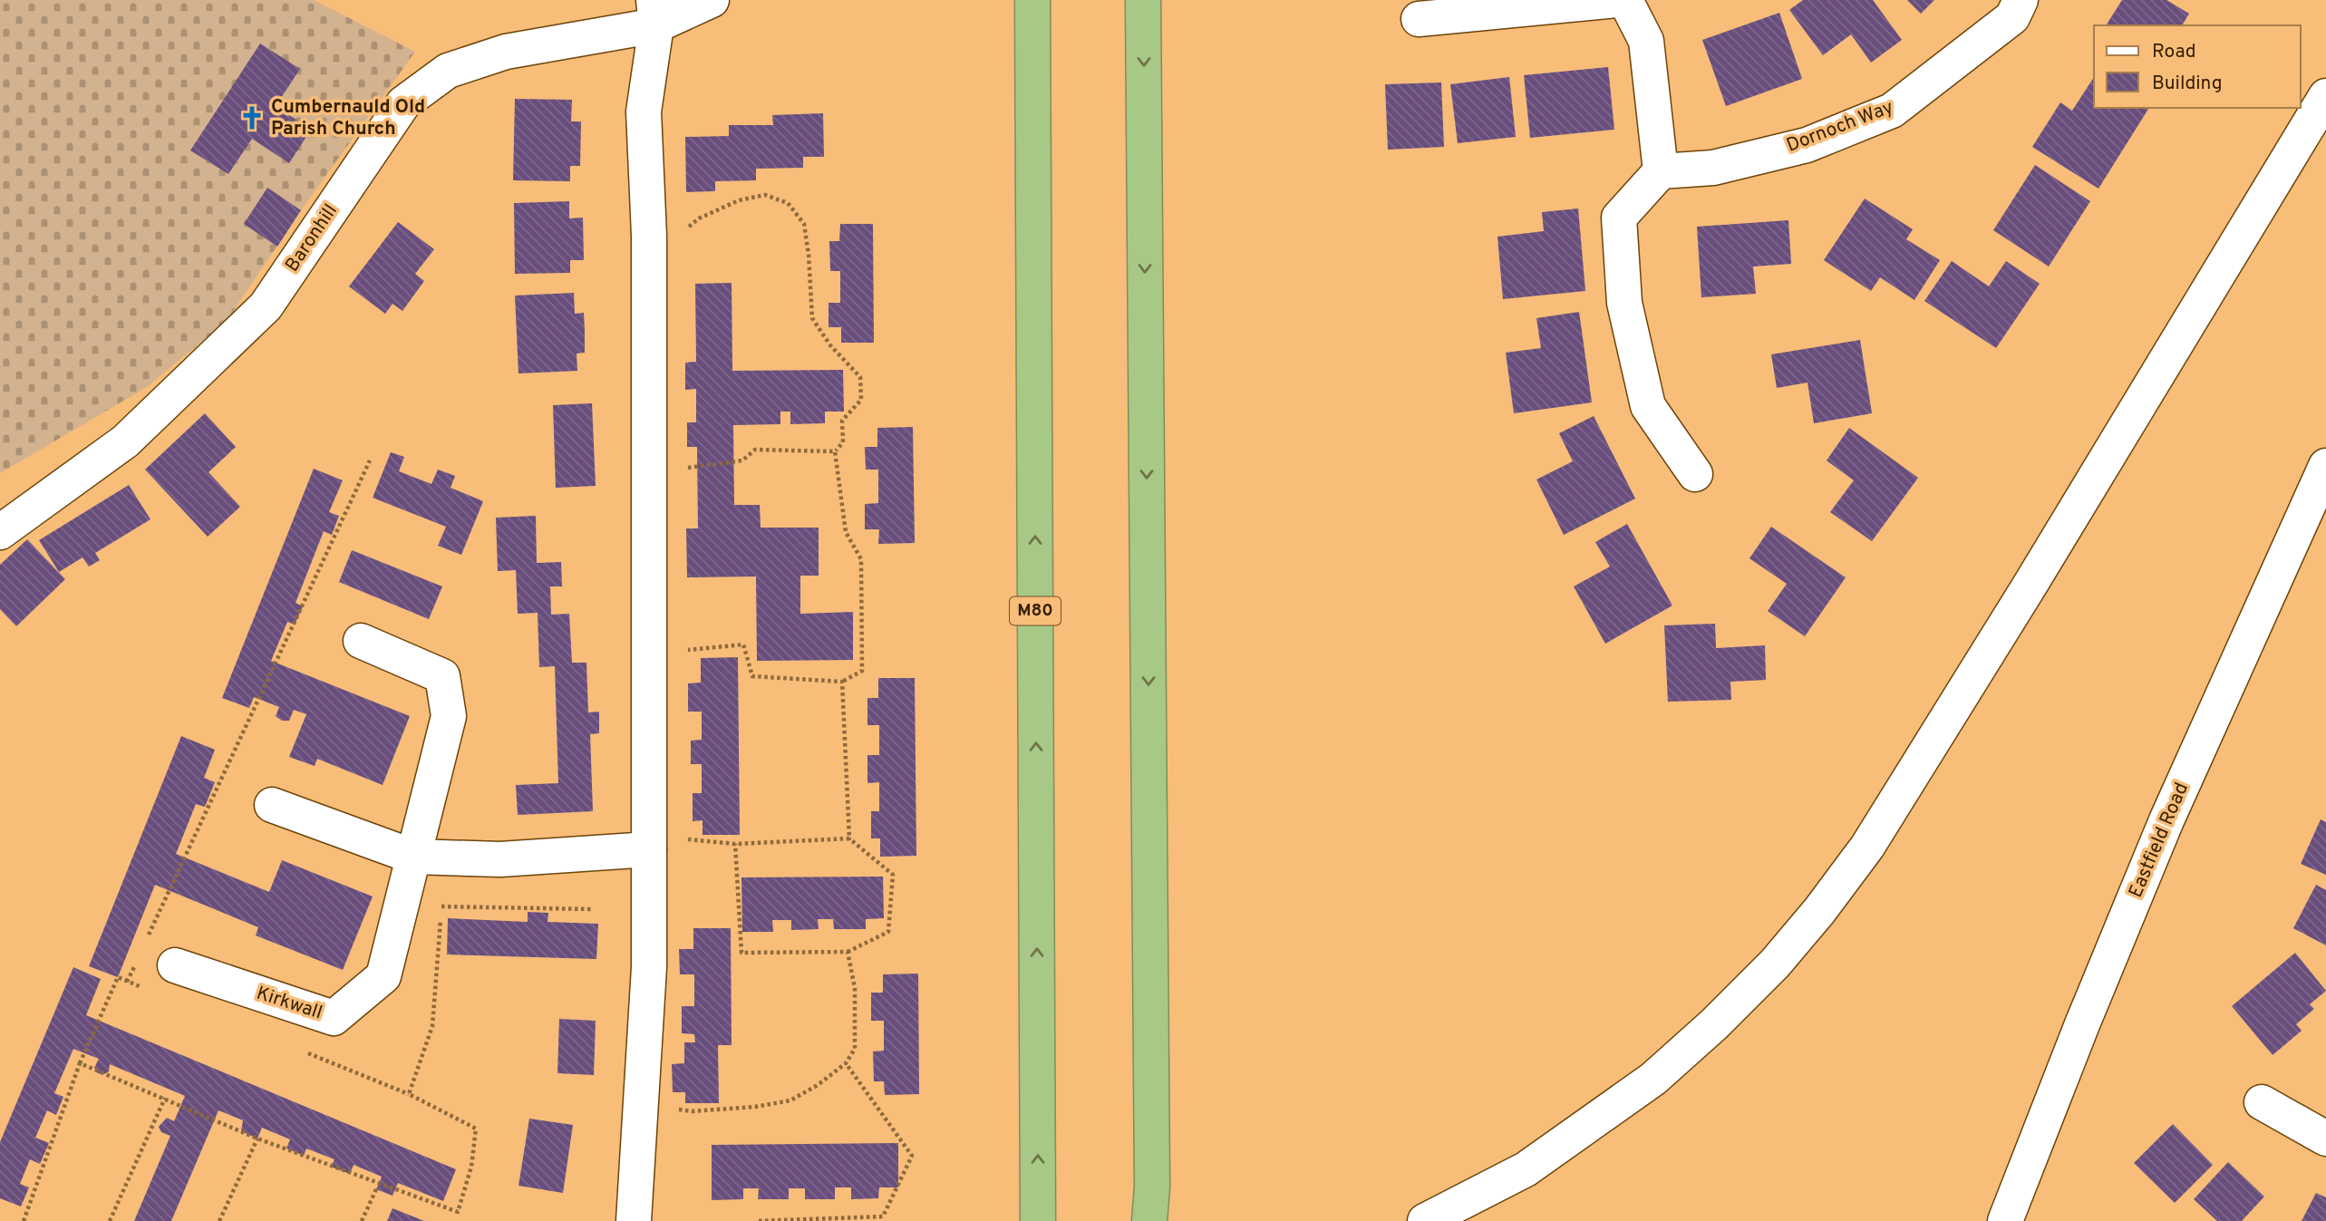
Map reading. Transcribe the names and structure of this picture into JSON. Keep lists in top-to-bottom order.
{
  "streets": {
    "highway": ["M80"],
    "street": [
      "Dornoch Way",
      "Baronhill",
      "Eastfield Road",
      "Kirkwall"
    ]
  },
  "places": {
    "church": ["Cumbernauld Old Parish Church"]
  },
  "legend": ["Road", "Building"]
}
